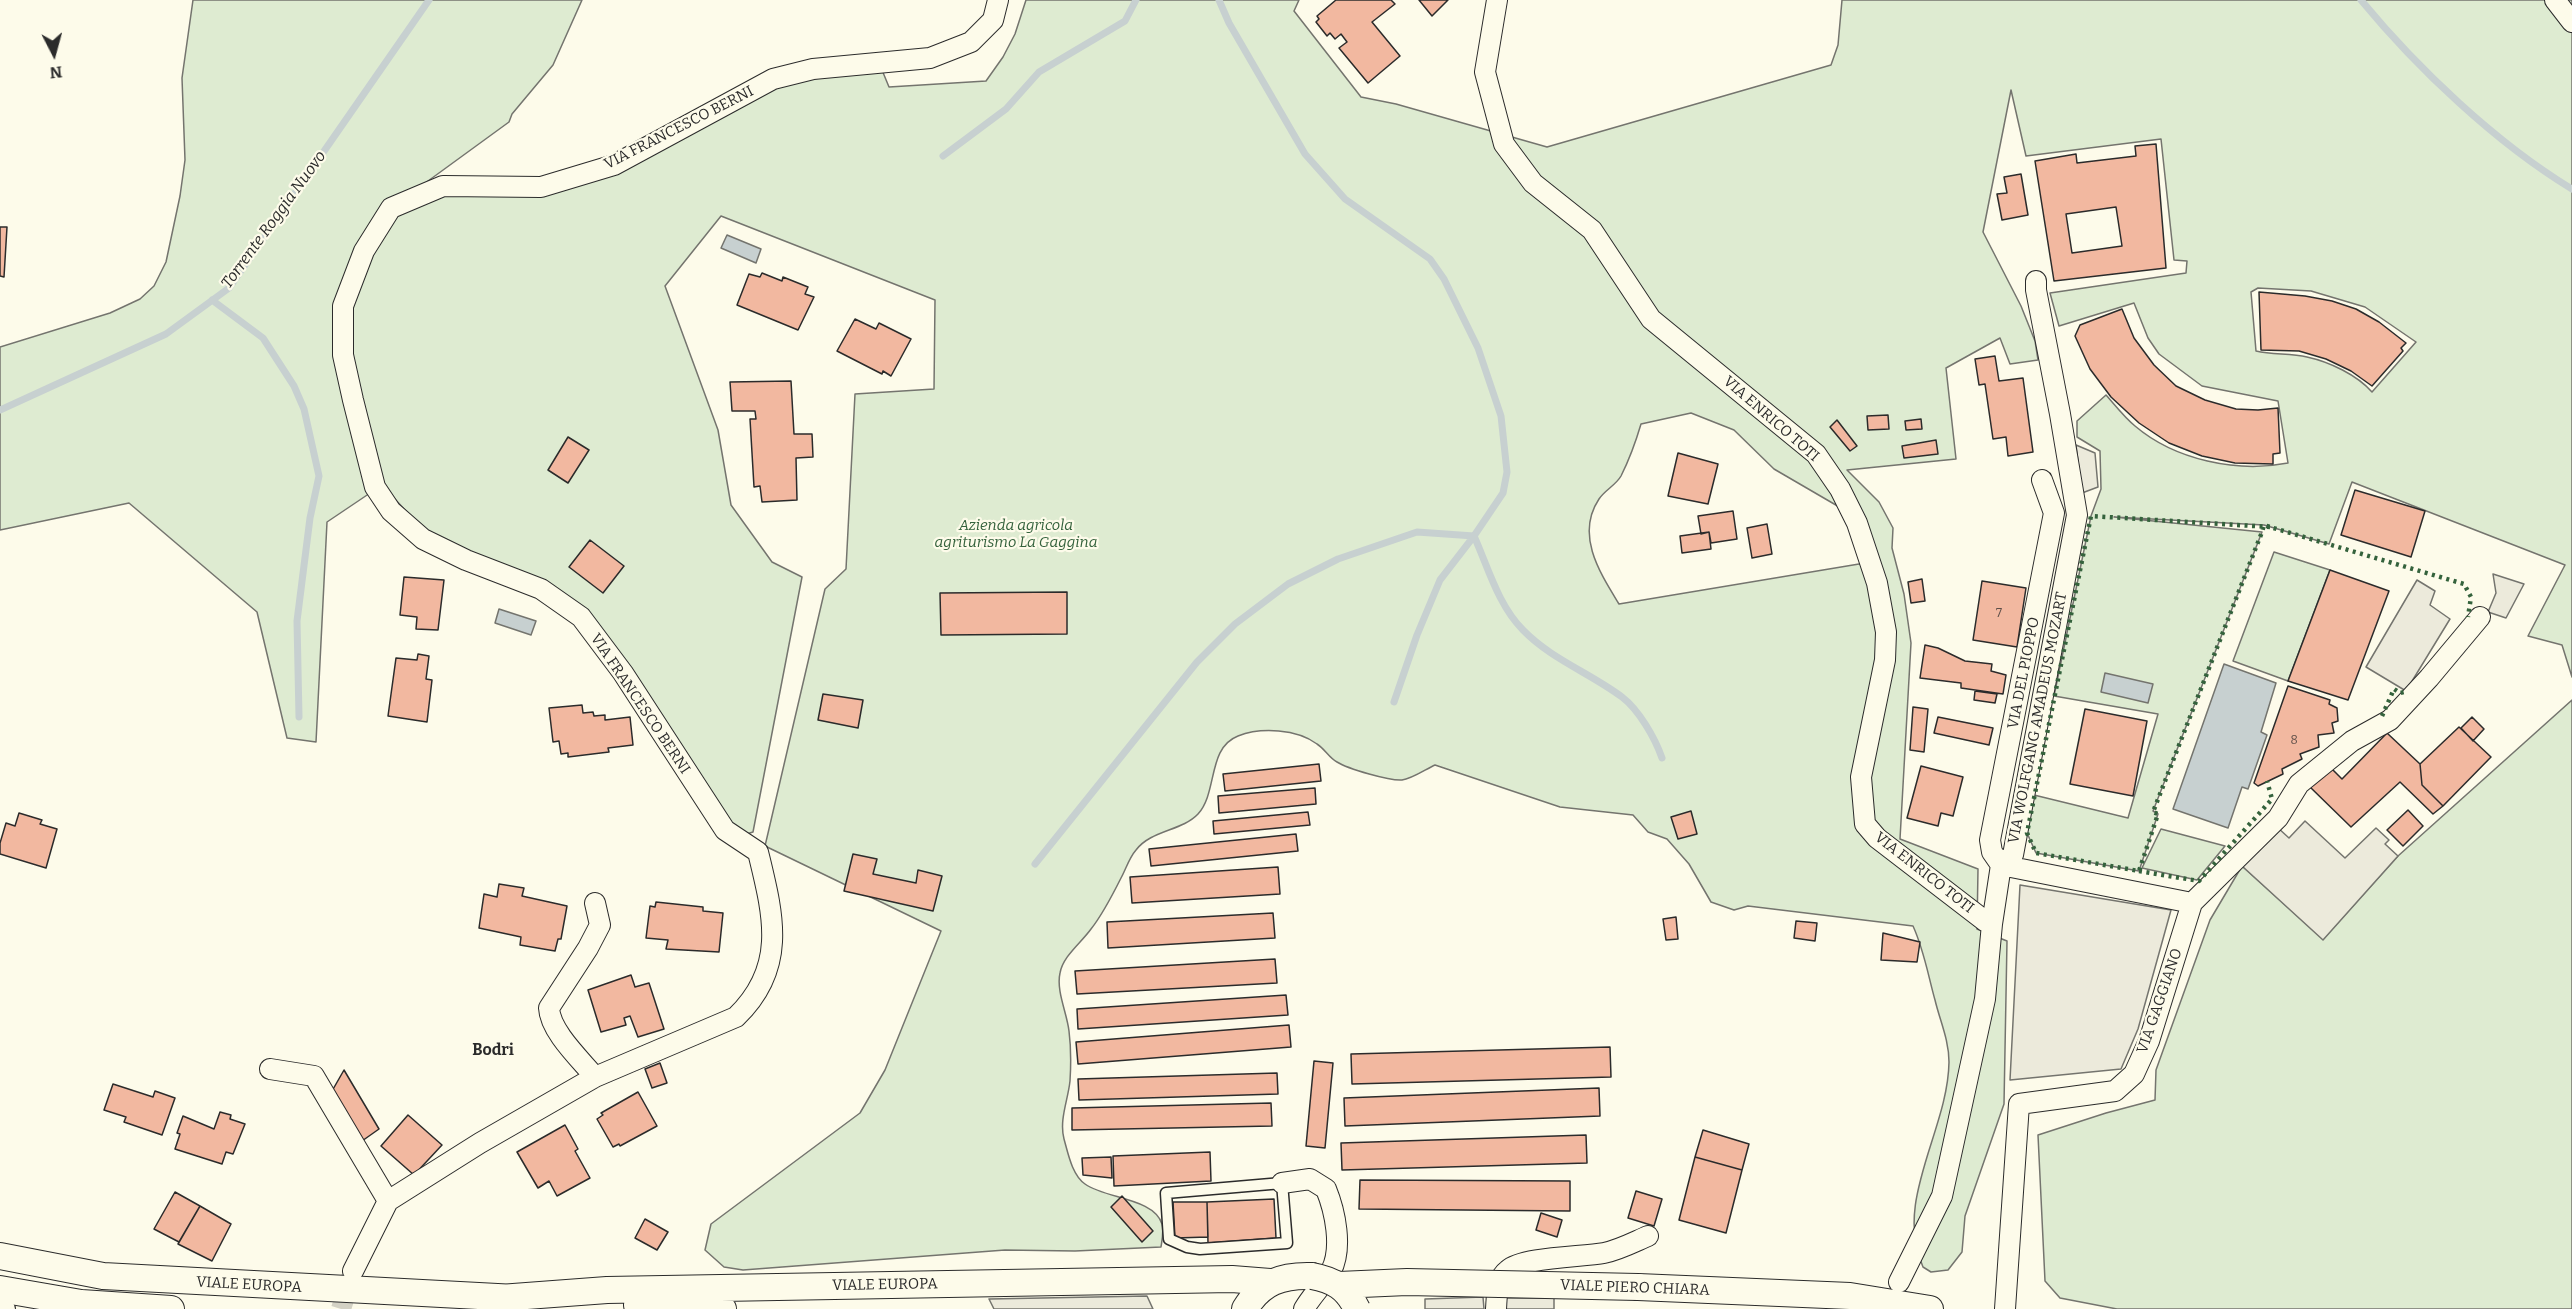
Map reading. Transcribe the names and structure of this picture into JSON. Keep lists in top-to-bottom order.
{
  "streets": {
    "street": [
      "VIA FRANCESCO BERNI",
      "VIA ENRICO TOTI",
      "VIA DEL PIOPPO",
      "VIA WOLFGANG AMADEUS MOZART",
      "VIA GAGGIANO",
      "VIALE EUROPA",
      "VIALE PIERO CHIARA"
    ]
  },
  "crossings": [
    ["VIA ENRICO TOTI", "VIA WOLFGANG AMADEUS MOZART"],
    ["VIA DEL PIOPPO", "VIA WOLFGANG AMADEUS MOZART"],
    ["VIALE EUROPA", "VIALE PIERO CHIARA"]
  ],
  "districts": ["Bodri"],
  "water": ["Torrente Roggia Nuovo"],
  "parks": ["Azienda agricola agriturismo La Gaggina"],
  "house_numbers": ["7", "8"],
  "north": "bottom"
}
